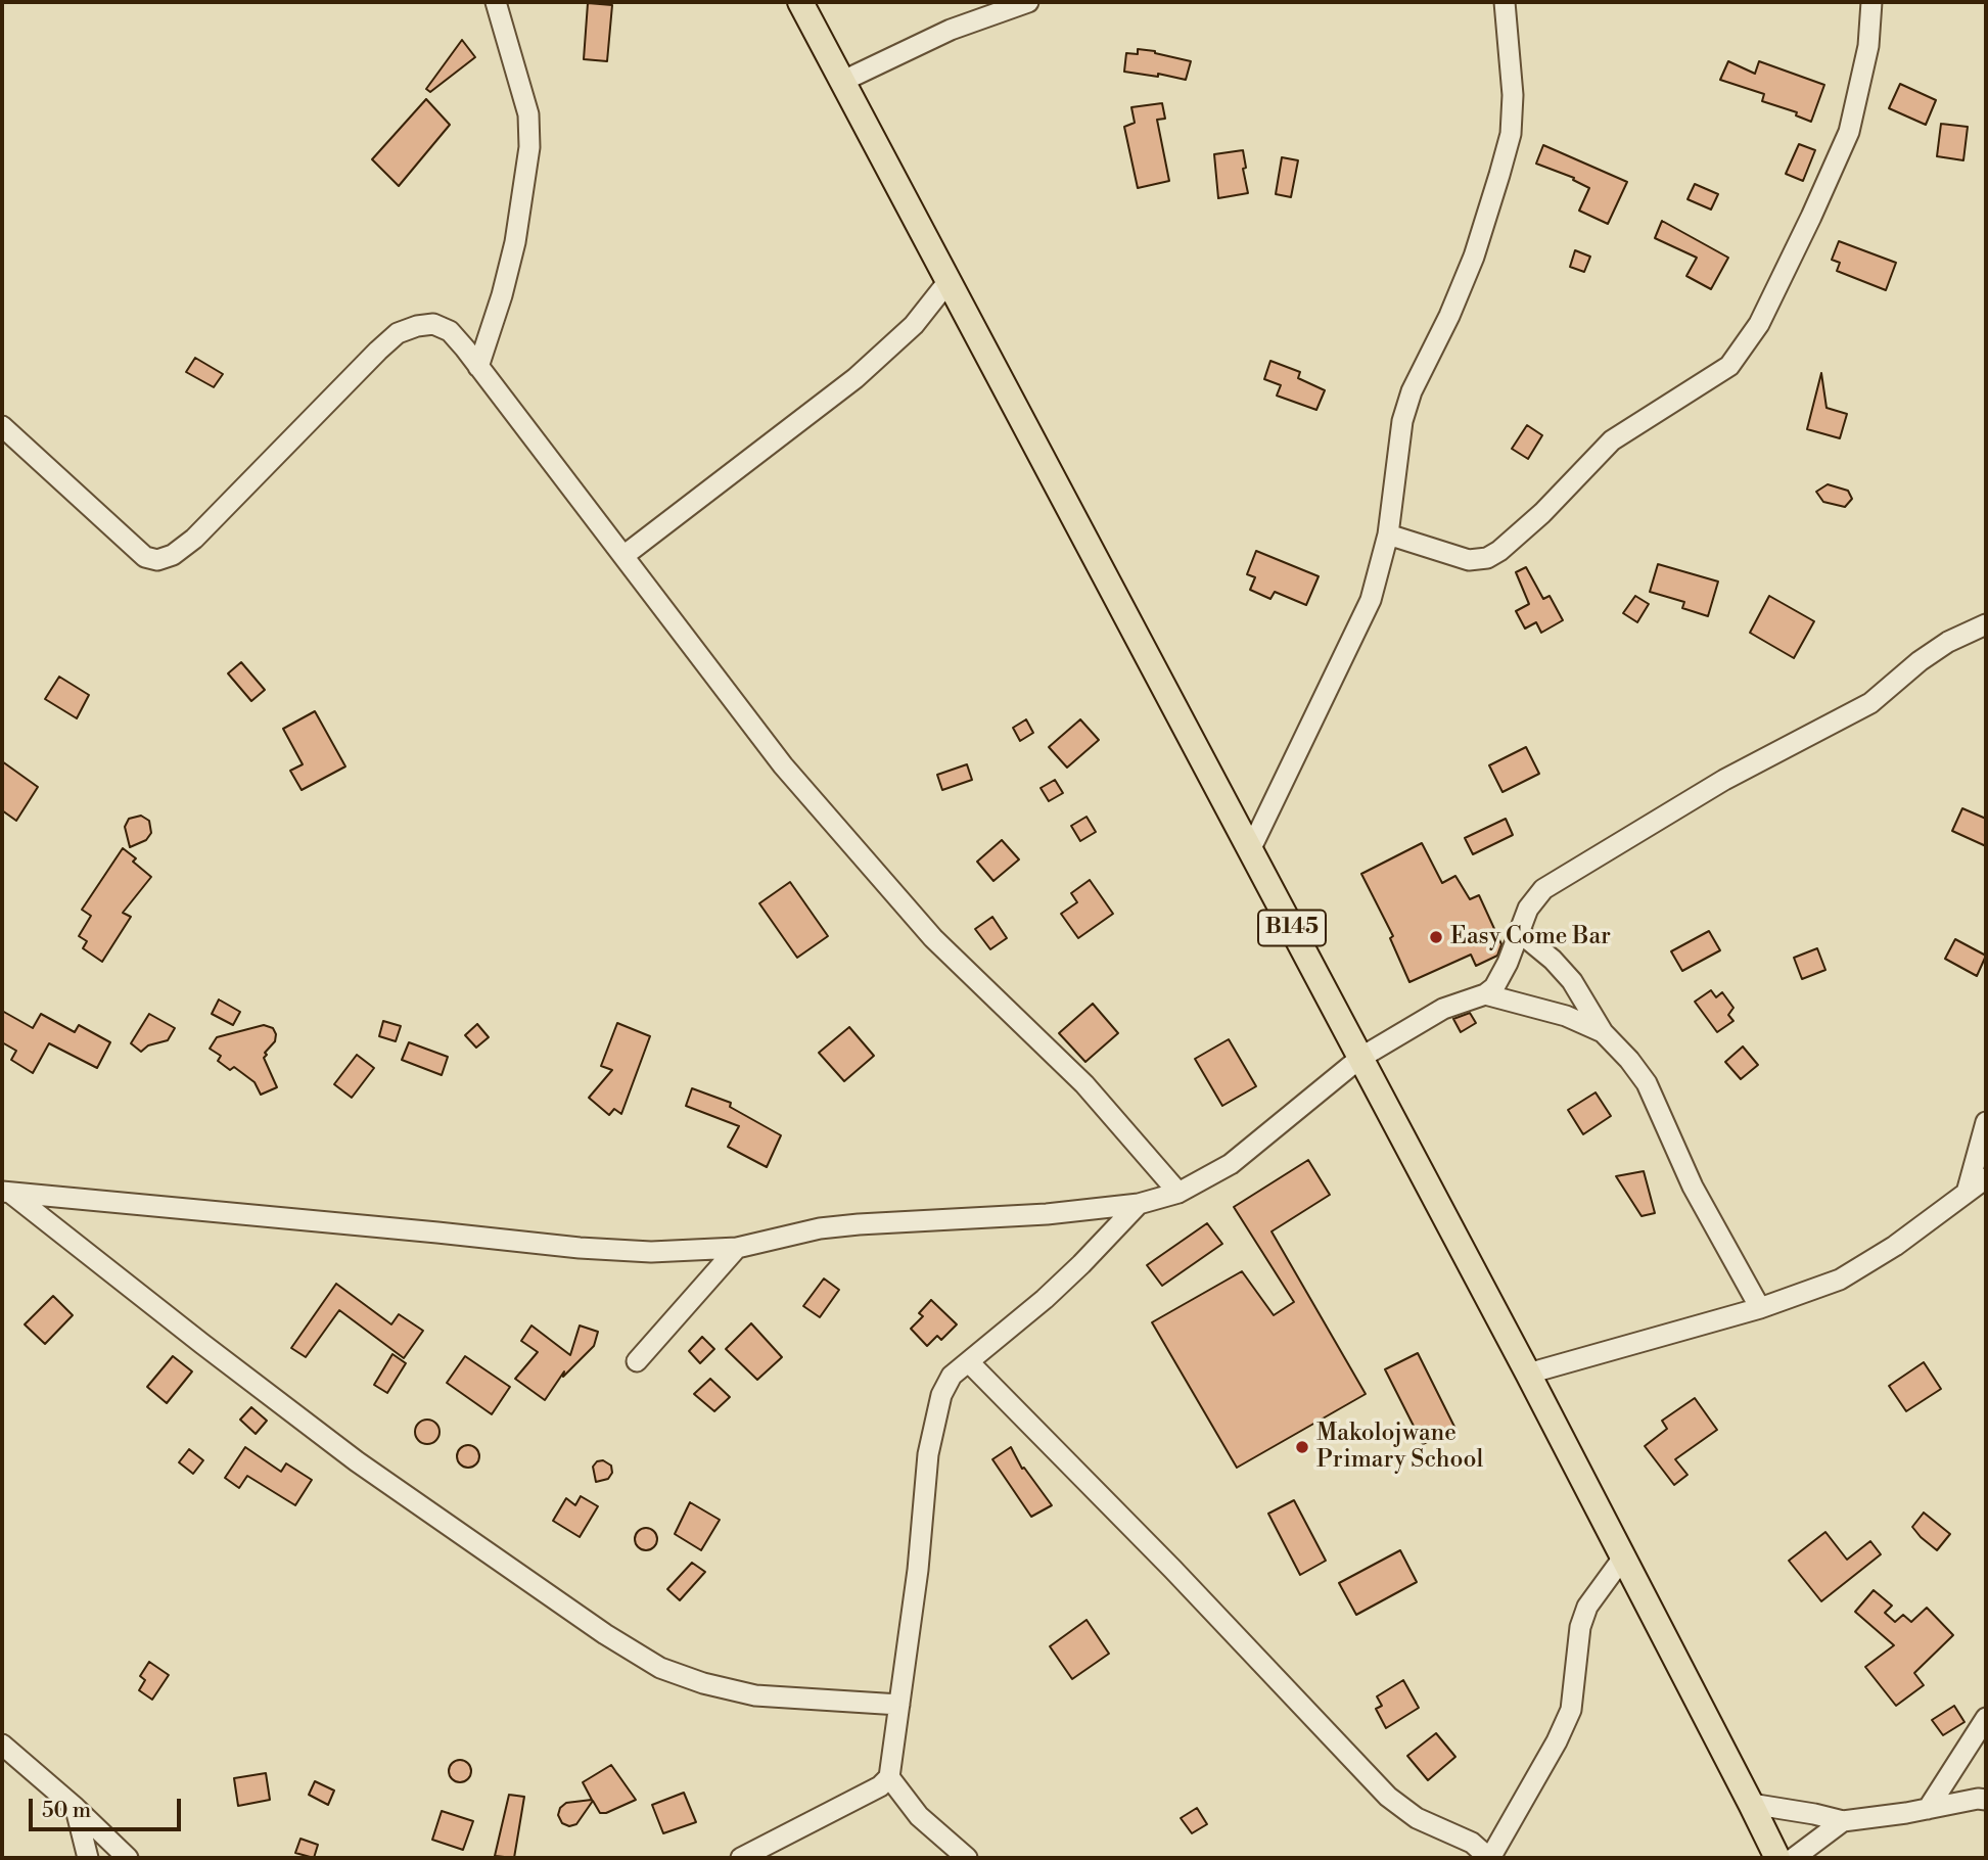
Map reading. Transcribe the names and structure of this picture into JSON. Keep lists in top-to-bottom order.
{
  "streets": {
    "main road": ["B145"]
  },
  "places": ["Easy Come Bar", "Makolojwane Primary School"],
  "scale_bar": "50 m"
}
